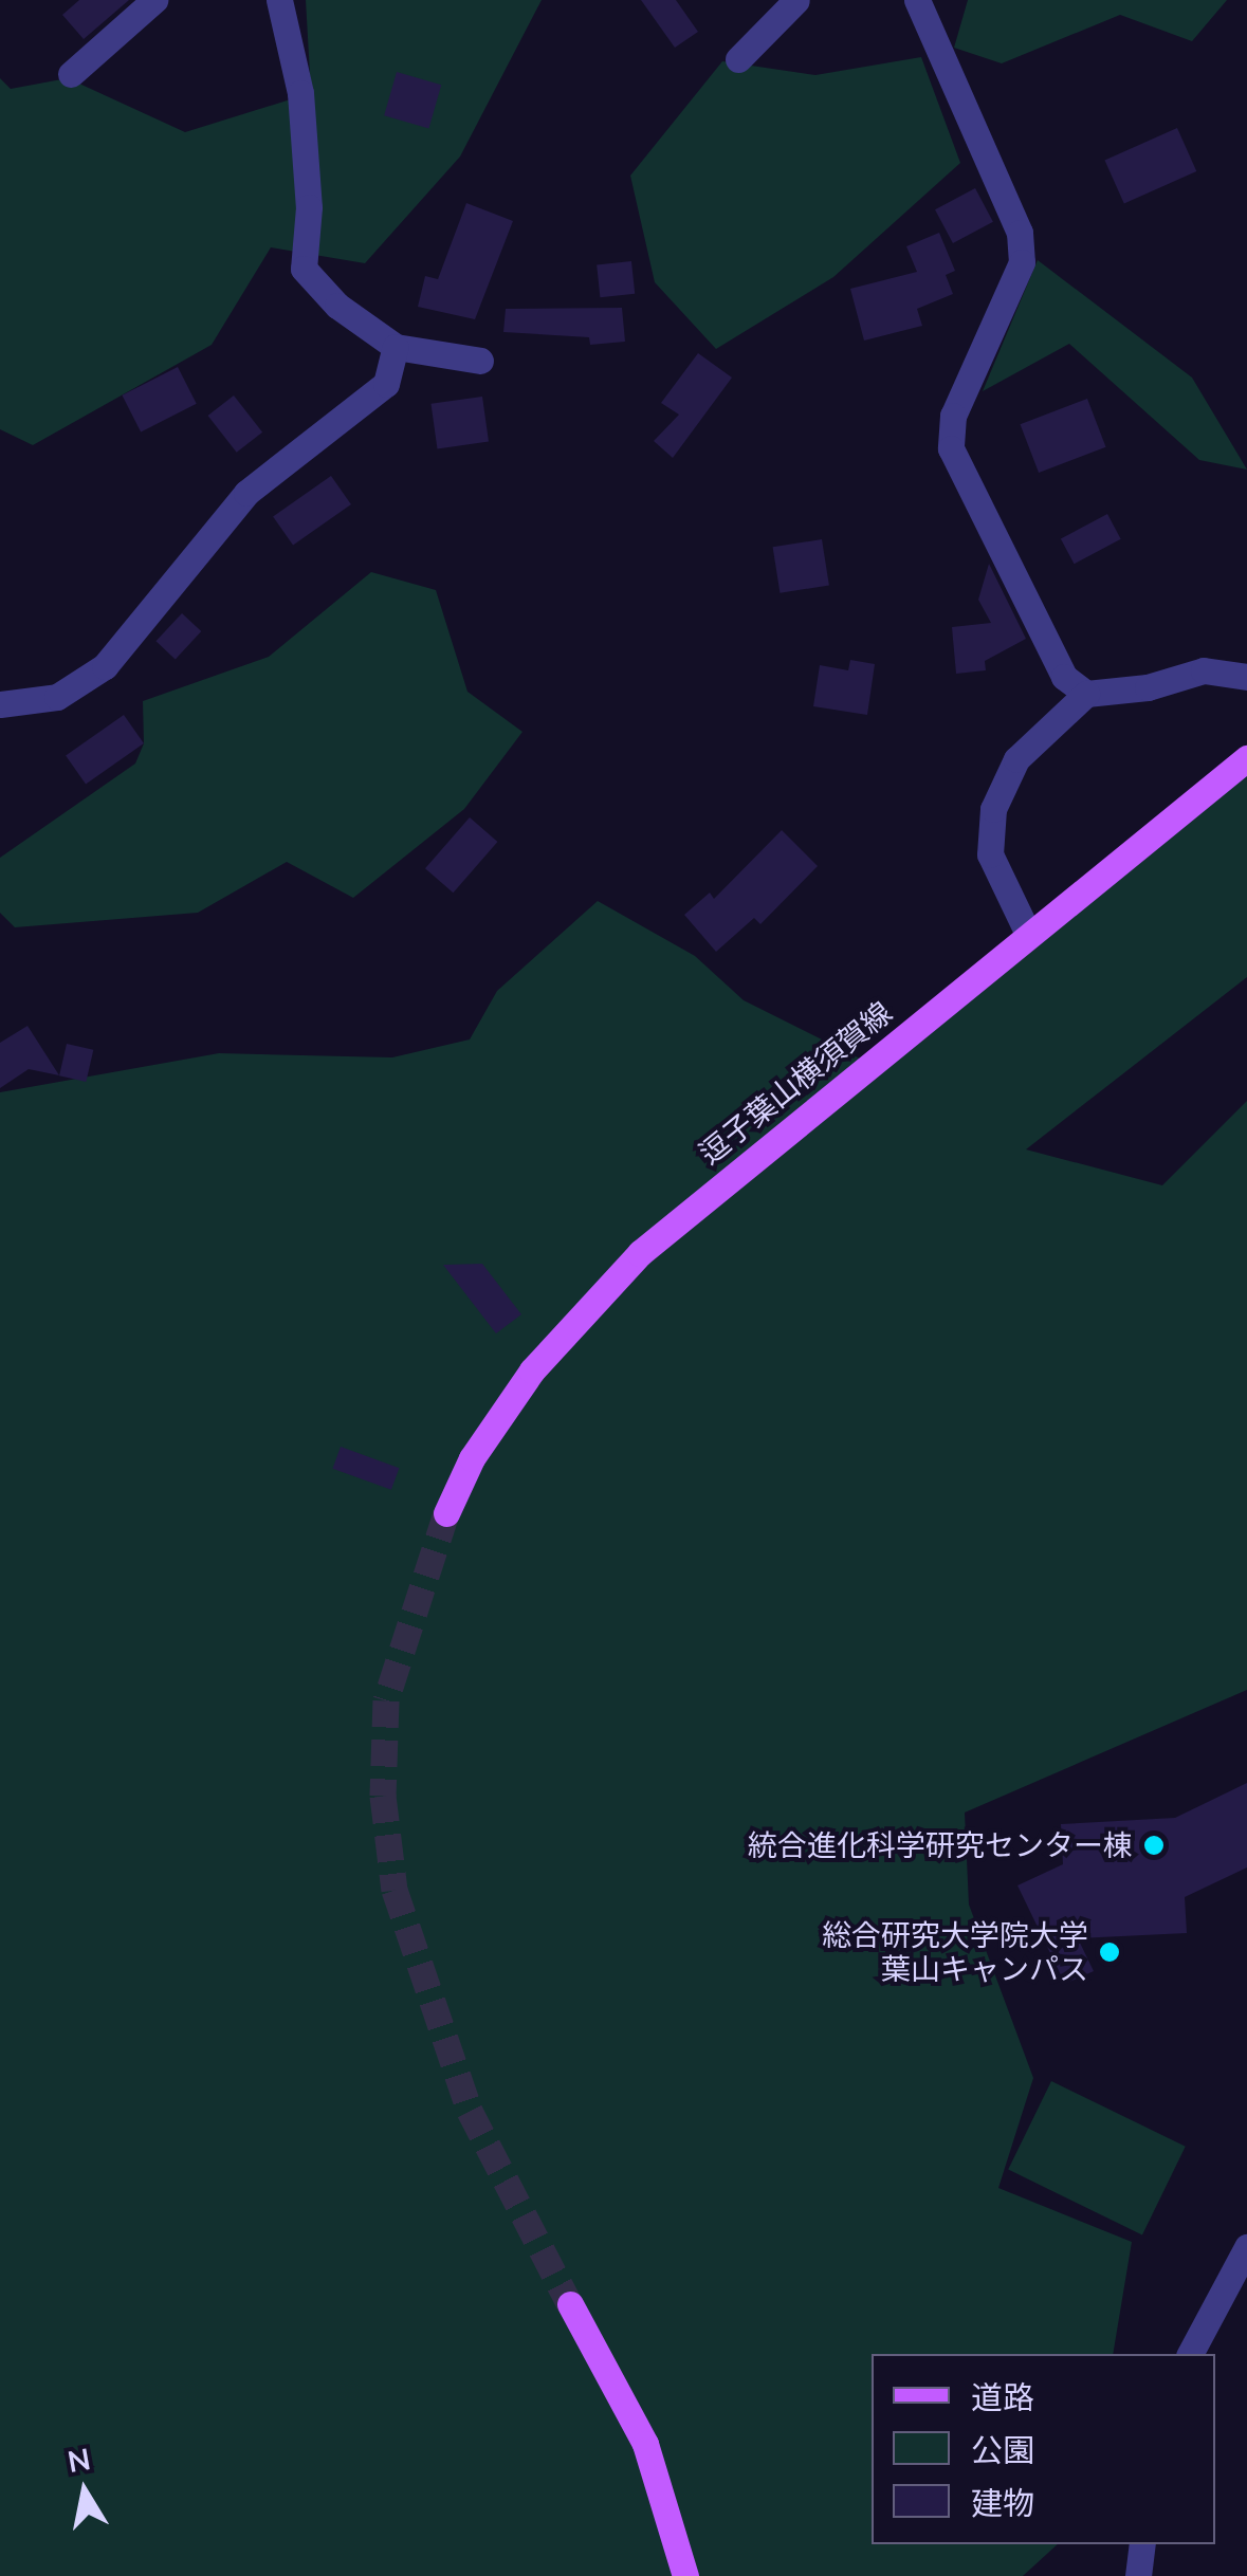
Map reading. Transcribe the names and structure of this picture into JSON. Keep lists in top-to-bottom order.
{
  "streets": {
    "main road": ["逗子葉山横須賀線"]
  },
  "places": ["統合進化科学研究センター棟", "総合研究大学院大学 葉山キャンパス"],
  "legend": ["道路", "公園", "建物"],
  "north": "top"
}
